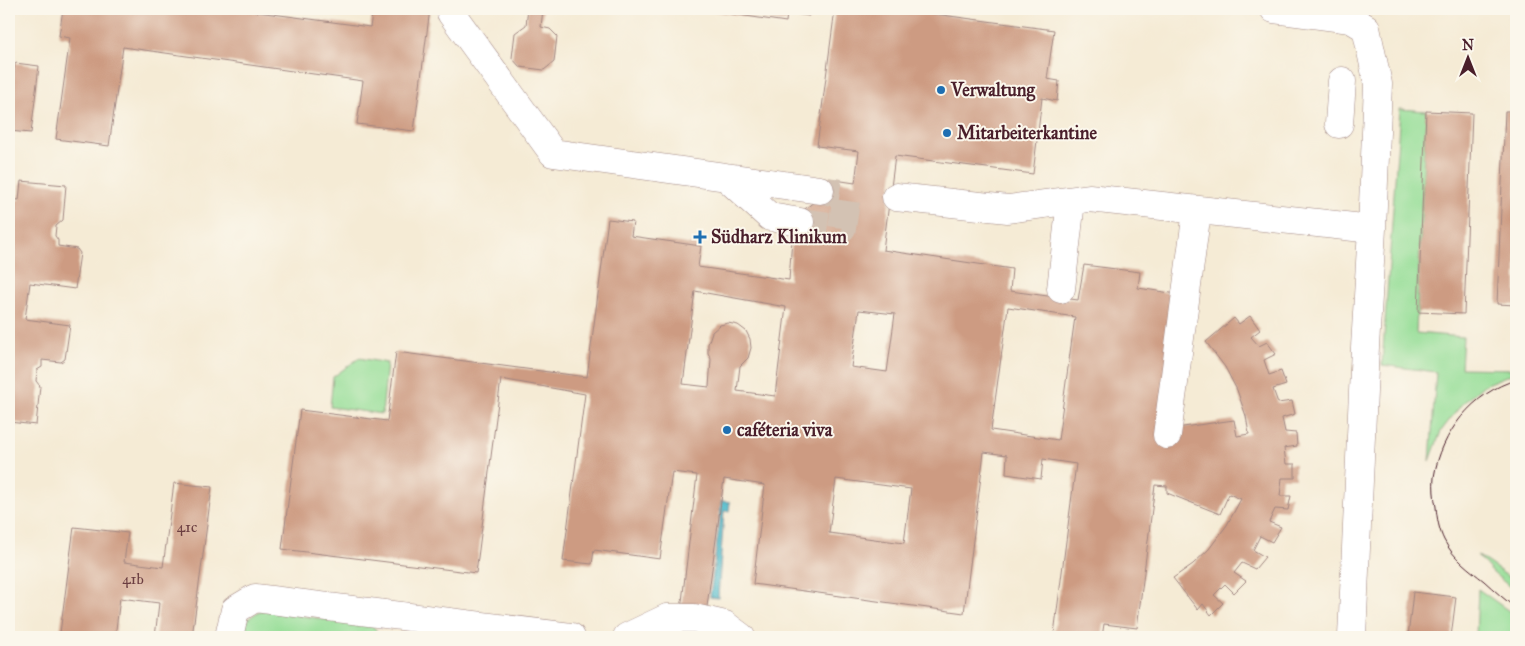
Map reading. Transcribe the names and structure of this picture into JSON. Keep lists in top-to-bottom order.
{
  "places": {
    "other": ["Verwaltung", "Mitarbeiterkantine", "caféteria viva"],
    "health": ["Südharz Klinikum"]
  },
  "house_numbers": ["41c", "41b"],
  "north": "top"
}
